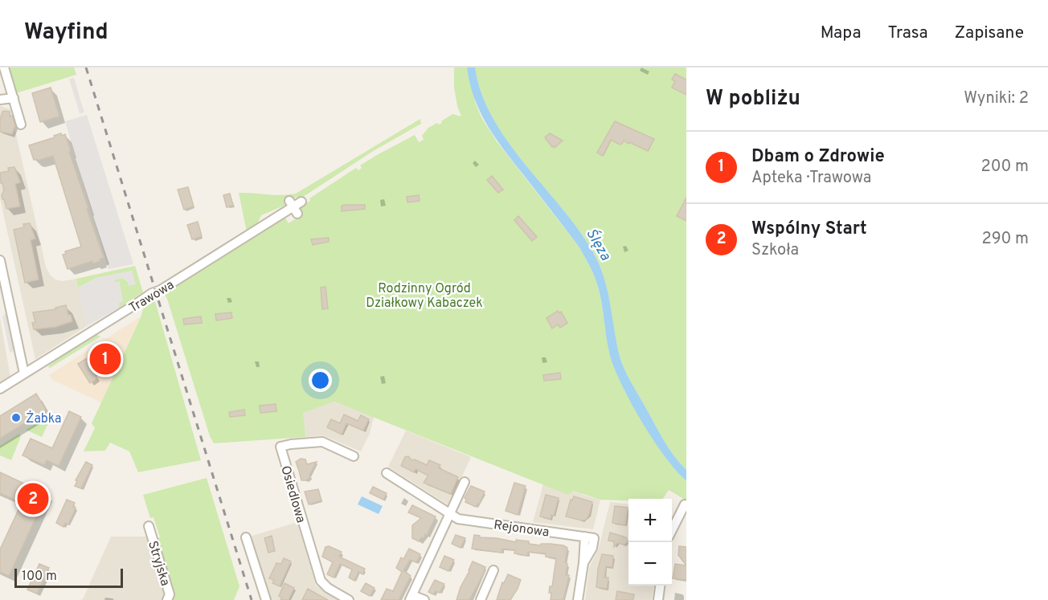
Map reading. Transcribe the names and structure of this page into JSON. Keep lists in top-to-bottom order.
{
  "streets": {
    "street": [
      "Trawowa",
      "Osiedlowa",
      "Rejonowa",
      "Stryjska"
    ]
  },
  "water": ["Ślęza"],
  "parks": ["Rodzinny Ogród Działkowy Kabaczek"],
  "places": ["Żabka"],
  "scale_bar": "100 m",
  "page": {
    "header": "Wayfind",
    "nav": ["Mapa", "Trasa", "Zapisane"],
    "heading": ["W pobliżu", "Wyniki: 2"],
    "list": [
      {
        "mark": "1",
        "name": "Dbam o Zdrowie",
        "note": "Apteka · Trawowa",
        "value": "200 m"
      },
      {
        "mark": "2",
        "name": "Wspólny Start",
        "note": "Szkoła",
        "value": "290 m"
      }
    ],
    "pins": ["1", "2"],
    "map_buttons": ["+", "−"],
    "scale": "100 m"
  }
}
